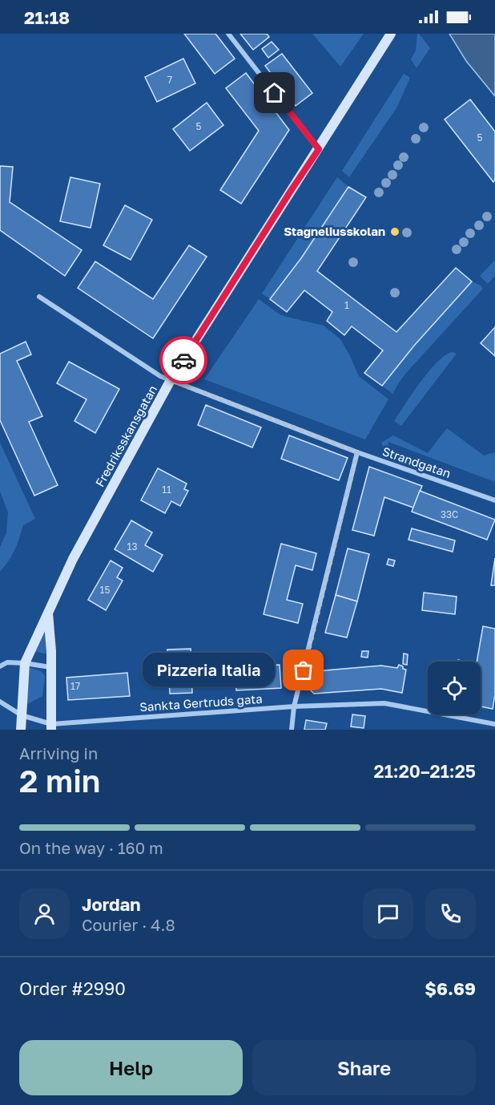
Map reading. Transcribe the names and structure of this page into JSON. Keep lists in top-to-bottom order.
{
  "streets": {
    "main road": ["Fredriksskansgatan"],
    "street": ["Strandgatan", "Sankta Gertruds gata"]
  },
  "crossings": [
    ["Fredriksskansgatan", "Strandgatan"]
  ],
  "places": ["Stagneliusskolan", "Pizzeria Italia"],
  "house_numbers": [
    "7",
    "5",
    "5",
    "1",
    "11",
    "33C",
    "13",
    "15",
    "17"
  ],
  "page": {
    "status": "21:18",
    "bubble": "Pizzeria Italia",
    "heading": ["2 min", "Arriving in", "21:20–21:25"],
    "panel": [
      "Jordan",
      "Courier · 4.8",
      "Order #2990",
      "$6.69"
    ],
    "bar": "On the way · 160 m",
    "buttons": ["Help", "Share"]
  }
}
